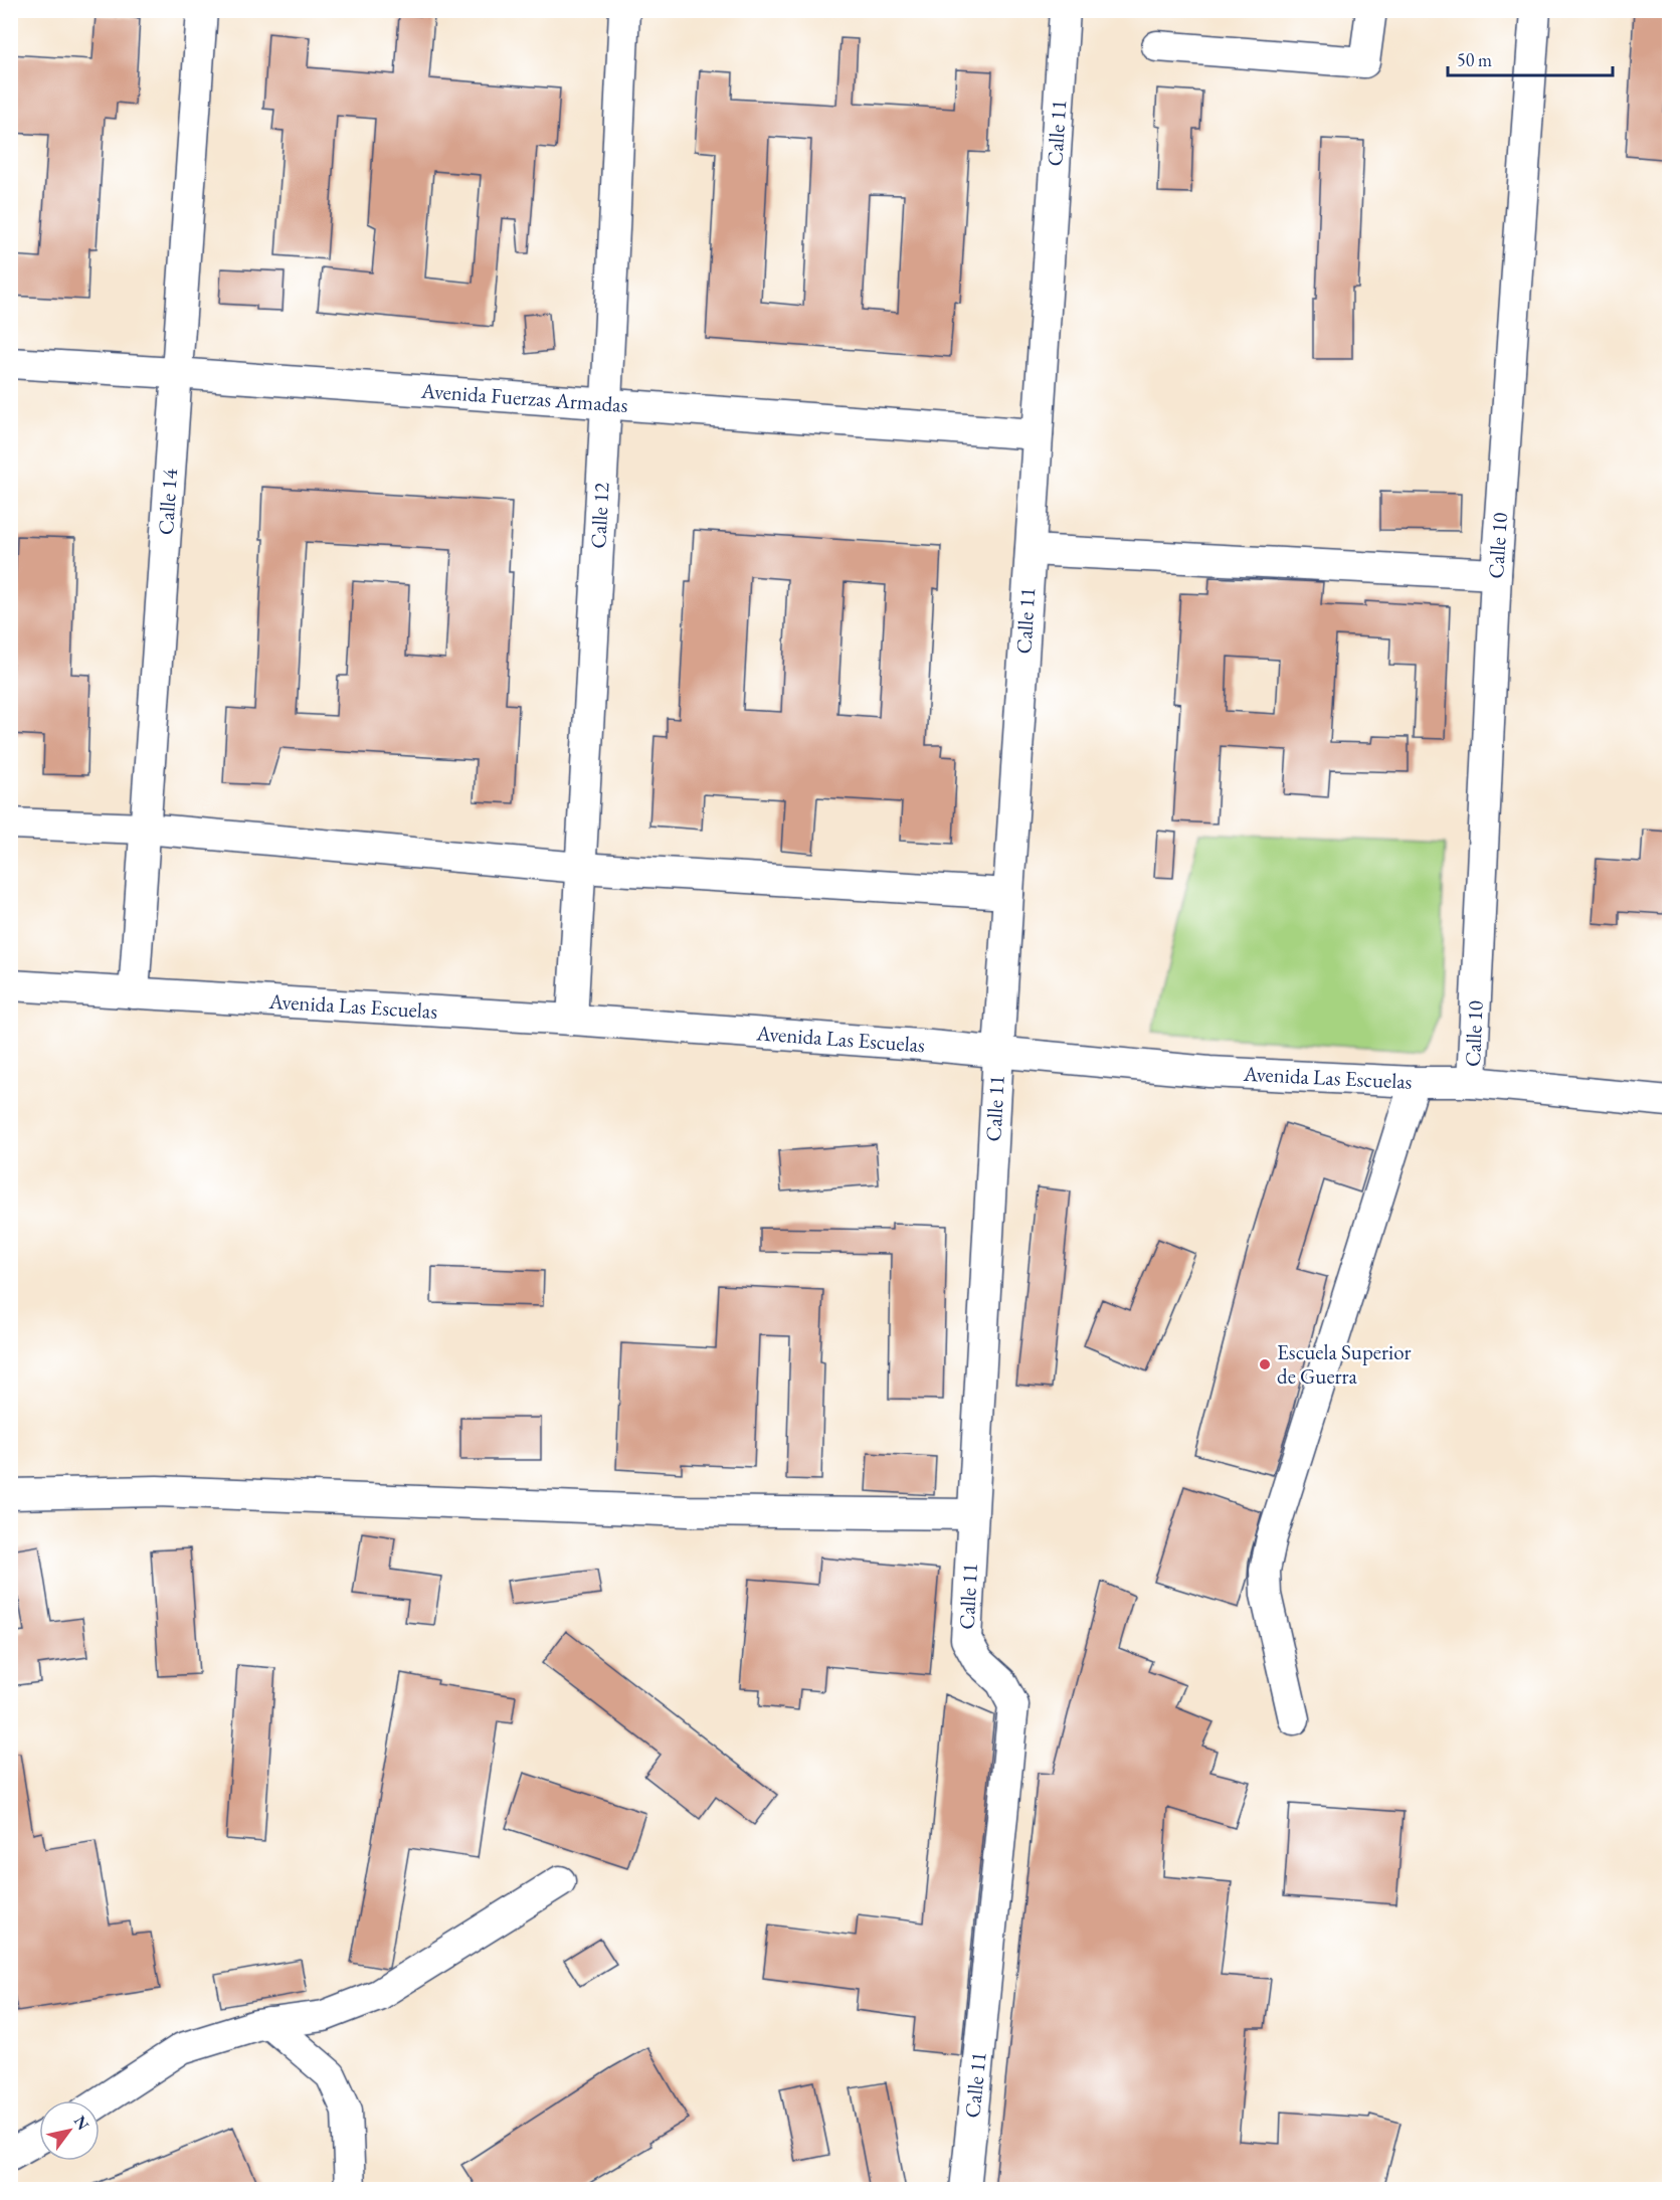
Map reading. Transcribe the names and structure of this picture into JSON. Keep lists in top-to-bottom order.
{
  "streets": {
    "street": [
      "Calle 11",
      "Avenida Fuerzas Armadas",
      "Calle 14",
      "Calle 12",
      "Calle 10",
      "Avenida Las Escuelas"
    ]
  },
  "crossings": [
    ["Calle 11", "Avenida Fuerzas Armadas"],
    ["Calle 11", "Avenida Las Escuelas"],
    ["Avenida Fuerzas Armadas", "Calle 14"],
    ["Avenida Fuerzas Armadas", "Calle 12"],
    ["Calle 14", "Avenida Las Escuelas"],
    ["Calle 12", "Avenida Las Escuelas"],
    ["Calle 10", "Avenida Las Escuelas"]
  ],
  "places": ["Escuela Superior de Guerra"],
  "scale_bar": "50 m",
  "north": "top right"
}
